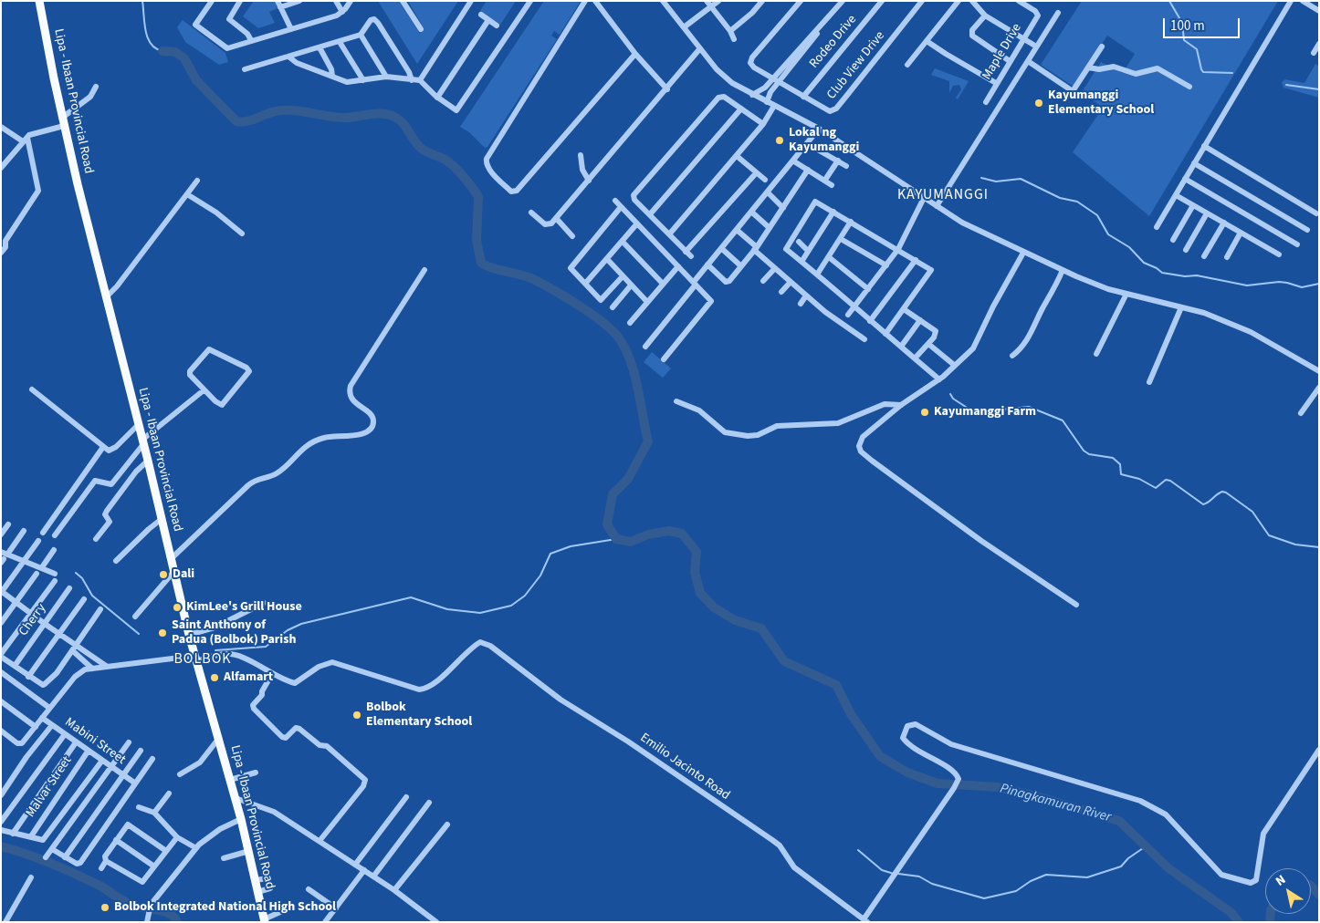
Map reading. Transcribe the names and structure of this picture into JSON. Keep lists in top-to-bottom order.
{
  "streets": {
    "main road": ["Lipa - Ibaan Provincial Road"],
    "street": [
      "Rodeo Drive",
      "Maple Drive",
      "Club View Drive",
      "Cherry",
      "Mabini Street",
      "Emilio Jacinto Road",
      "Malvar Street"
    ]
  },
  "crossings": [
    ["Rodeo Drive", "Club View Drive"],
    ["Mabini Street", "Malvar Street"]
  ],
  "districts": ["KAYUMANGGI", "BOLBOK"],
  "water": ["Pinagkamuran River"],
  "places": [
    "Kayumanggi Elementary School",
    "Lokal ng Kayumanggi",
    "Kayumanggi Farm",
    "Dali",
    "KimLee's Grill House",
    "Saint Anthony of Padua (Bolbok) Parish",
    "Alfamart",
    "Bolbok Elementary School",
    "Bolbok Integrated National High School"
  ],
  "scale_bar": "100 m",
  "north": "top left"
}
